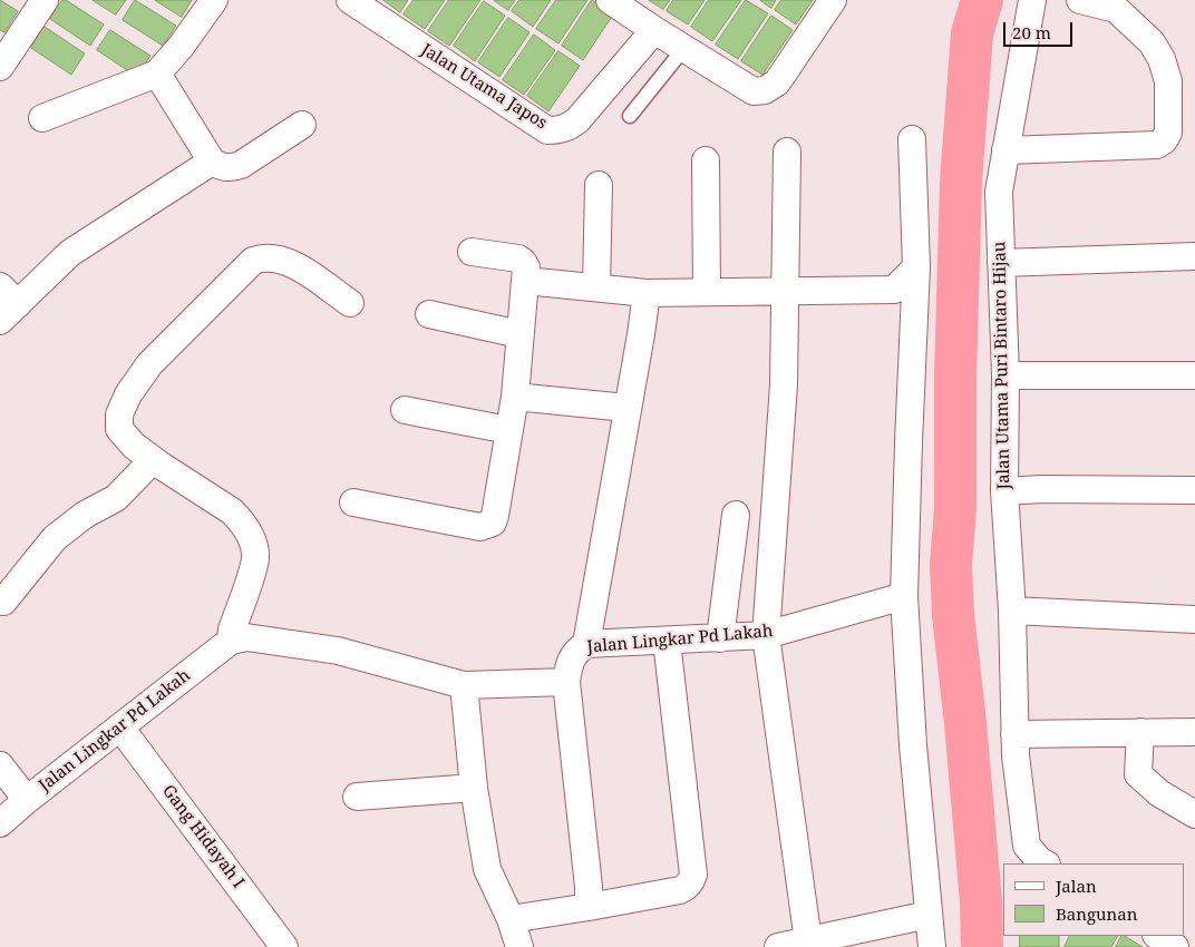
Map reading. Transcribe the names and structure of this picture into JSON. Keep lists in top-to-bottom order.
{
  "streets": {
    "street": [
      "Jalan Utama Japos",
      "Jalan Utama Puri Bintaro Hijau",
      "Jalan Lingkar Pd Lakah",
      "Gang Hidayah I"
    ]
  },
  "crossings": [
    ["Jalan Lingkar Pd Lakah", "Gang Hidayah I"]
  ],
  "legend": ["Jalan", "Bangunan"],
  "scale_bar": "20 m"
}
